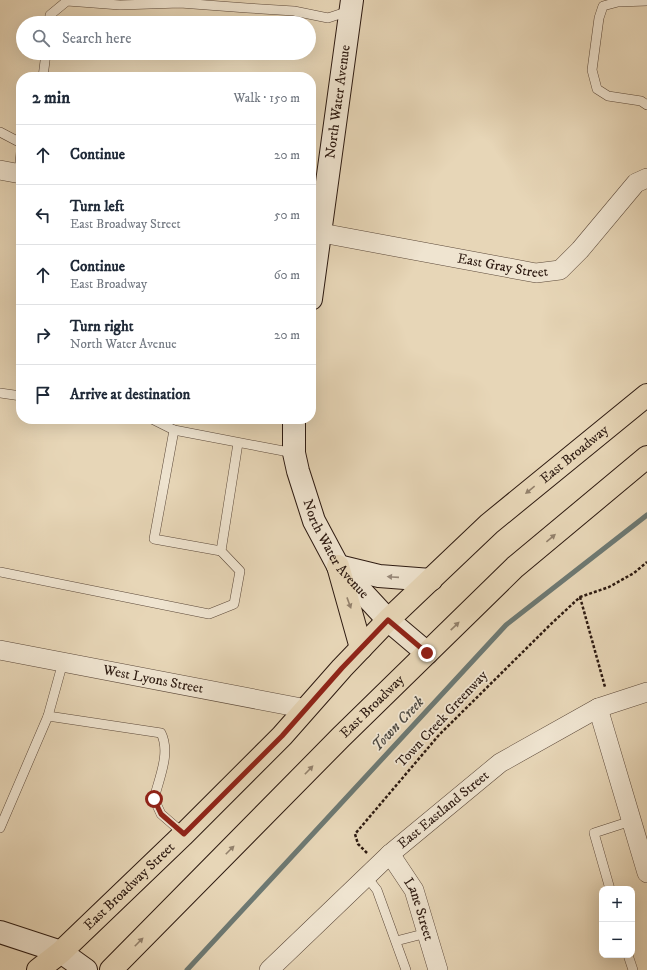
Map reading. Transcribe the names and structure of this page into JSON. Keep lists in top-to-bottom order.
{
  "streets": {
    "main road": ["North Water Avenue", "East Broadway", "East Broadway Street"],
    "street": [
      "East Gray Street",
      "West Lyons Street",
      "East Eastland Street",
      "Lane Street"
    ],
    "path": ["Town Creek Greenway"]
  },
  "crossings": [
    ["North Water Avenue", "East Gray Street"],
    ["North Water Avenue", "East Broadway"],
    ["East Broadway", "West Lyons Street"],
    ["East Broadway", "East Broadway Street"],
    ["Town Creek Greenway", "East Eastland Street"],
    ["Town Creek Greenway", "Lane Street"],
    ["East Eastland Street", "Lane Street"]
  ],
  "water": ["Town Creek"],
  "page": {
    "search": "Search here",
    "heading": ["2 min", "Walk · 150 m"],
    "list": [
      ["Continue", "20 m"],
      ["Turn left", "East Broadway Street", "50 m"],
      ["Continue", "East Broadway", "60 m"],
      ["Turn right", "North Water Avenue", "20 m"],
      "Arrive at destination"
    ],
    "map_buttons": ["+", "−"]
  }
}
